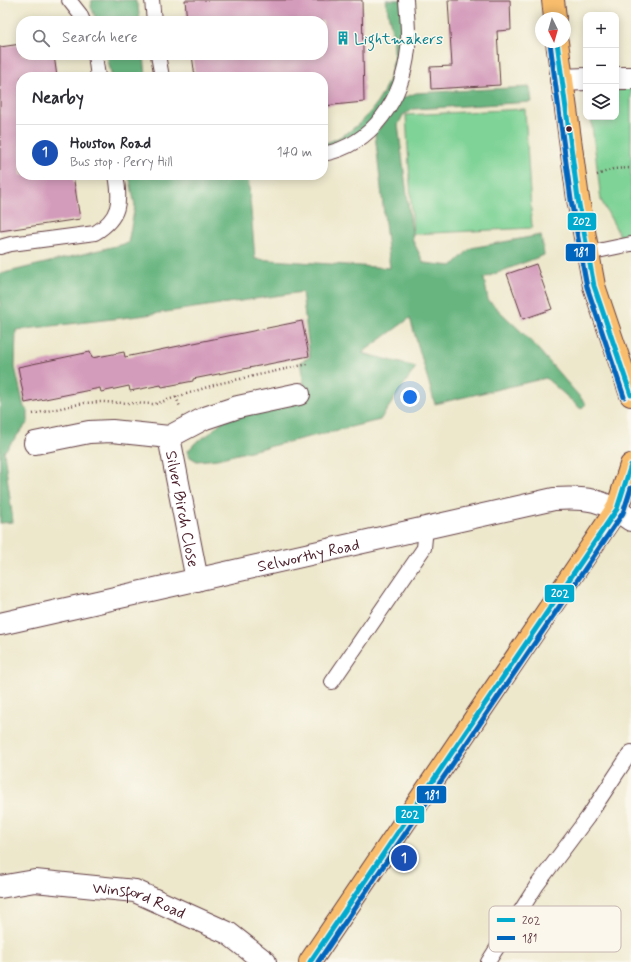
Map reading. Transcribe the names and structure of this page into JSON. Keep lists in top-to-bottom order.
{
  "streets": {
    "street": ["Silver Birch Close", "Selworthy Road", "Winsford Road"]
  },
  "crossings": [
    ["Silver Birch Close", "Selworthy Road"]
  ],
  "places": {
    "building": ["Lightmakers"]
  },
  "lines": ["transit line 202", "transit line 181"],
  "legend": ["202", "181"],
  "north": "bottom",
  "page": {
    "map_buttons": ["+", "−"],
    "search": "Search here",
    "heading": "Nearby",
    "list": [
      {
        "mark": "1",
        "name": "Houston Road",
        "note": "Bus stop · Perry Hill",
        "value": "140 m"
      }
    ],
    "pins": "1"
  }
}
